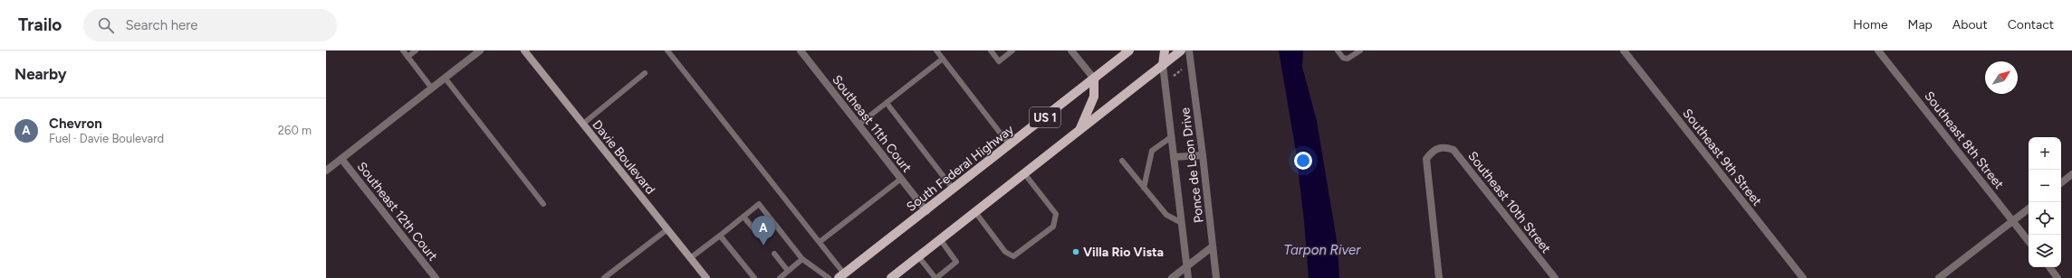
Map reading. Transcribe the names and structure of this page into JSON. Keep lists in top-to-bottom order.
{
  "streets": {
    "main road": ["US 1", "Davie Boulevard", "South Federal Highway"],
    "street": [
      "Southeast 11th Court",
      "Southeast 8th Street",
      "Southeast 9th Street",
      "Ponce de Leon Drive",
      "Southeast 10th Street",
      "Southeast 12th Court"
    ]
  },
  "crossings": [
    ["US 1", "Ponce de Leon Drive"],
    ["Southeast 11th Court", "South Federal Highway"]
  ],
  "water": ["Tarpon River"],
  "places": ["Villa Rio Vista"],
  "north": "top right",
  "page": {
    "header": "Trailo",
    "search": "Search here",
    "nav": [
      "Home",
      "Map",
      "About",
      "Contact"
    ],
    "heading": "Nearby",
    "list": [
      {
        "mark": "A",
        "name": "Chevron",
        "note": "Fuel · Davie Boulevard",
        "value": "260 m"
      }
    ],
    "map_buttons": ["+", "−"],
    "pins": "A"
  }
}
